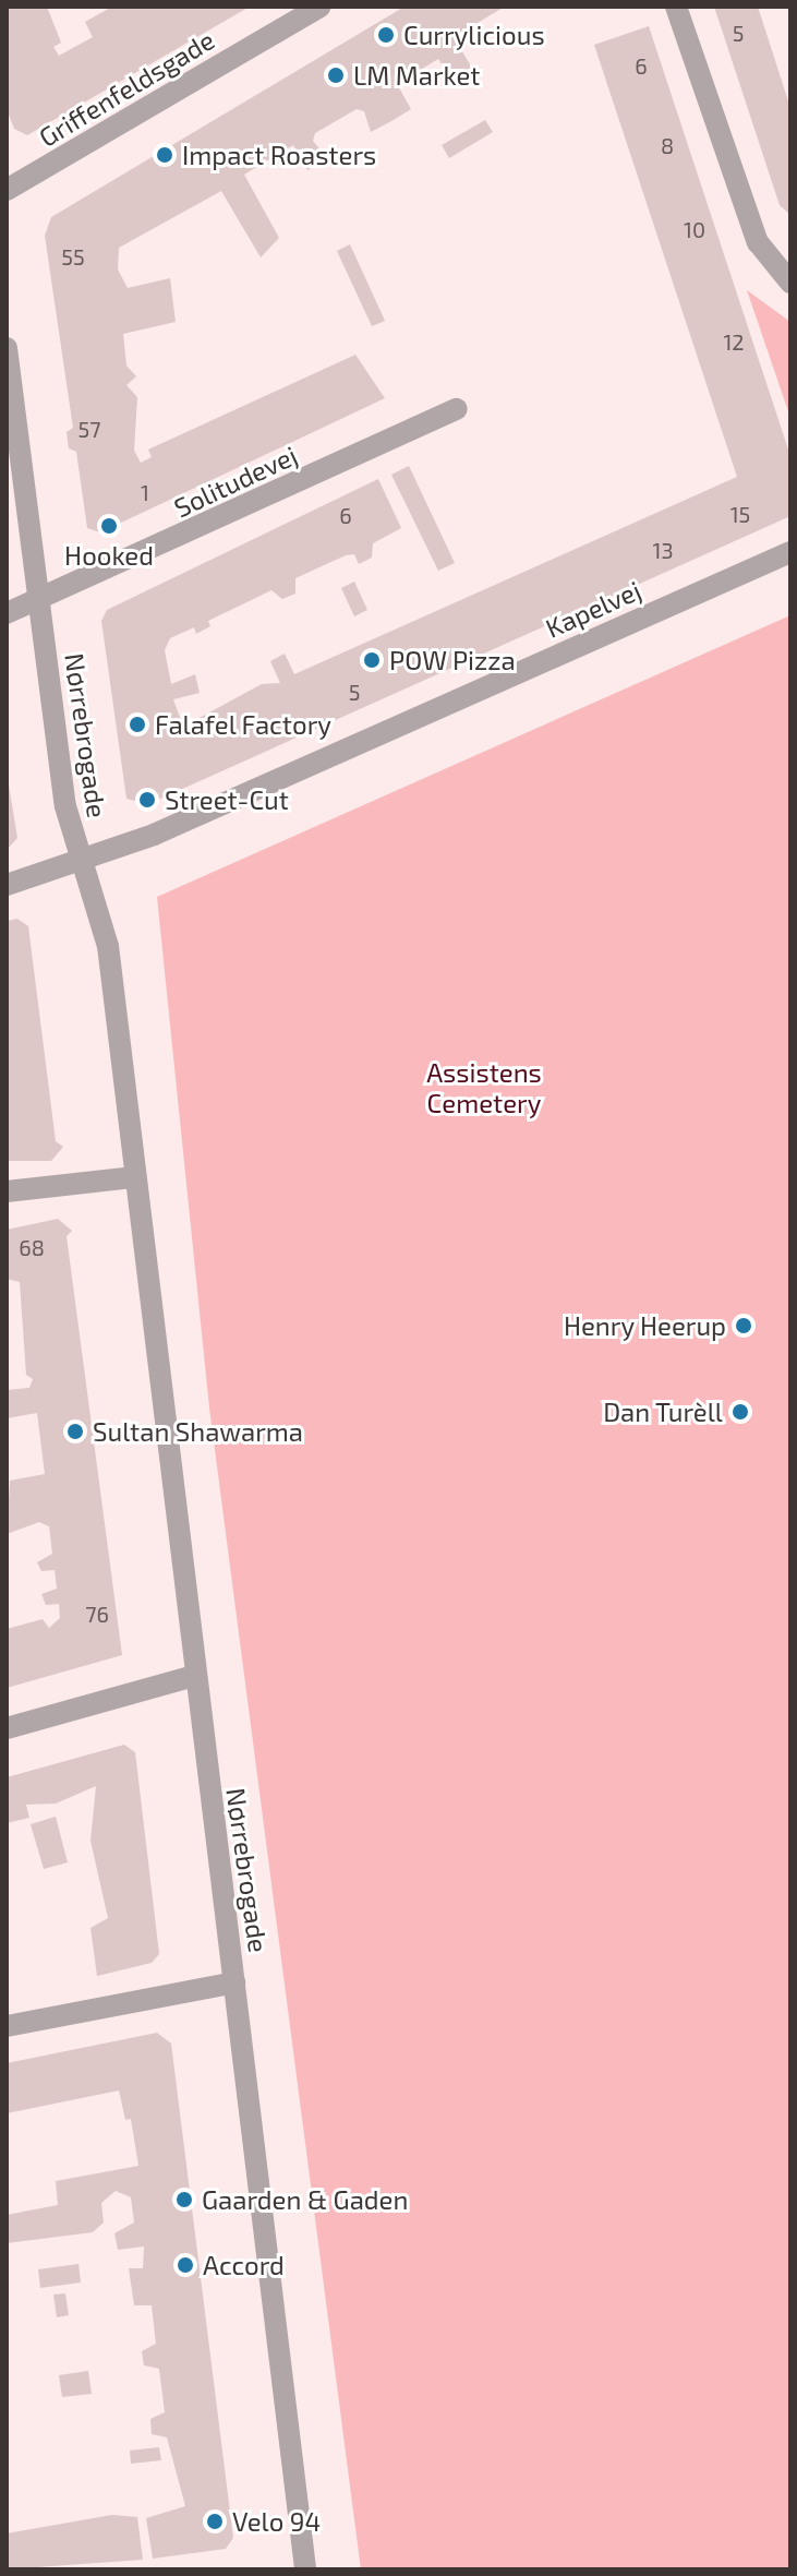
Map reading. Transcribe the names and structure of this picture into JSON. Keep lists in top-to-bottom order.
{
  "streets": {
    "street": [
      "Griffenfeldsgade",
      "Solitudevej",
      "Kapelvej",
      "Nørrebrogade"
    ]
  },
  "crossings": [
    ["Solitudevej", "Nørrebrogade"],
    ["Kapelvej", "Nørrebrogade"]
  ],
  "parks": ["Assistens Cemetery"],
  "places": [
    "Currylicious",
    "LM Market",
    "Impact Roasters",
    "Hooked",
    "POW Pizza",
    "Falafel Factory",
    "Street-Cut",
    "Henry Heerup",
    "Dan Turèll",
    "Sultan Shawarma",
    "Gaarden & Gaden",
    "Accord",
    "Velo 94"
  ],
  "house_numbers": [
    "5",
    "6",
    "8",
    "10",
    "55",
    "12",
    "57",
    "1",
    "15",
    "6",
    "13",
    "5",
    "68",
    "76"
  ]
}
